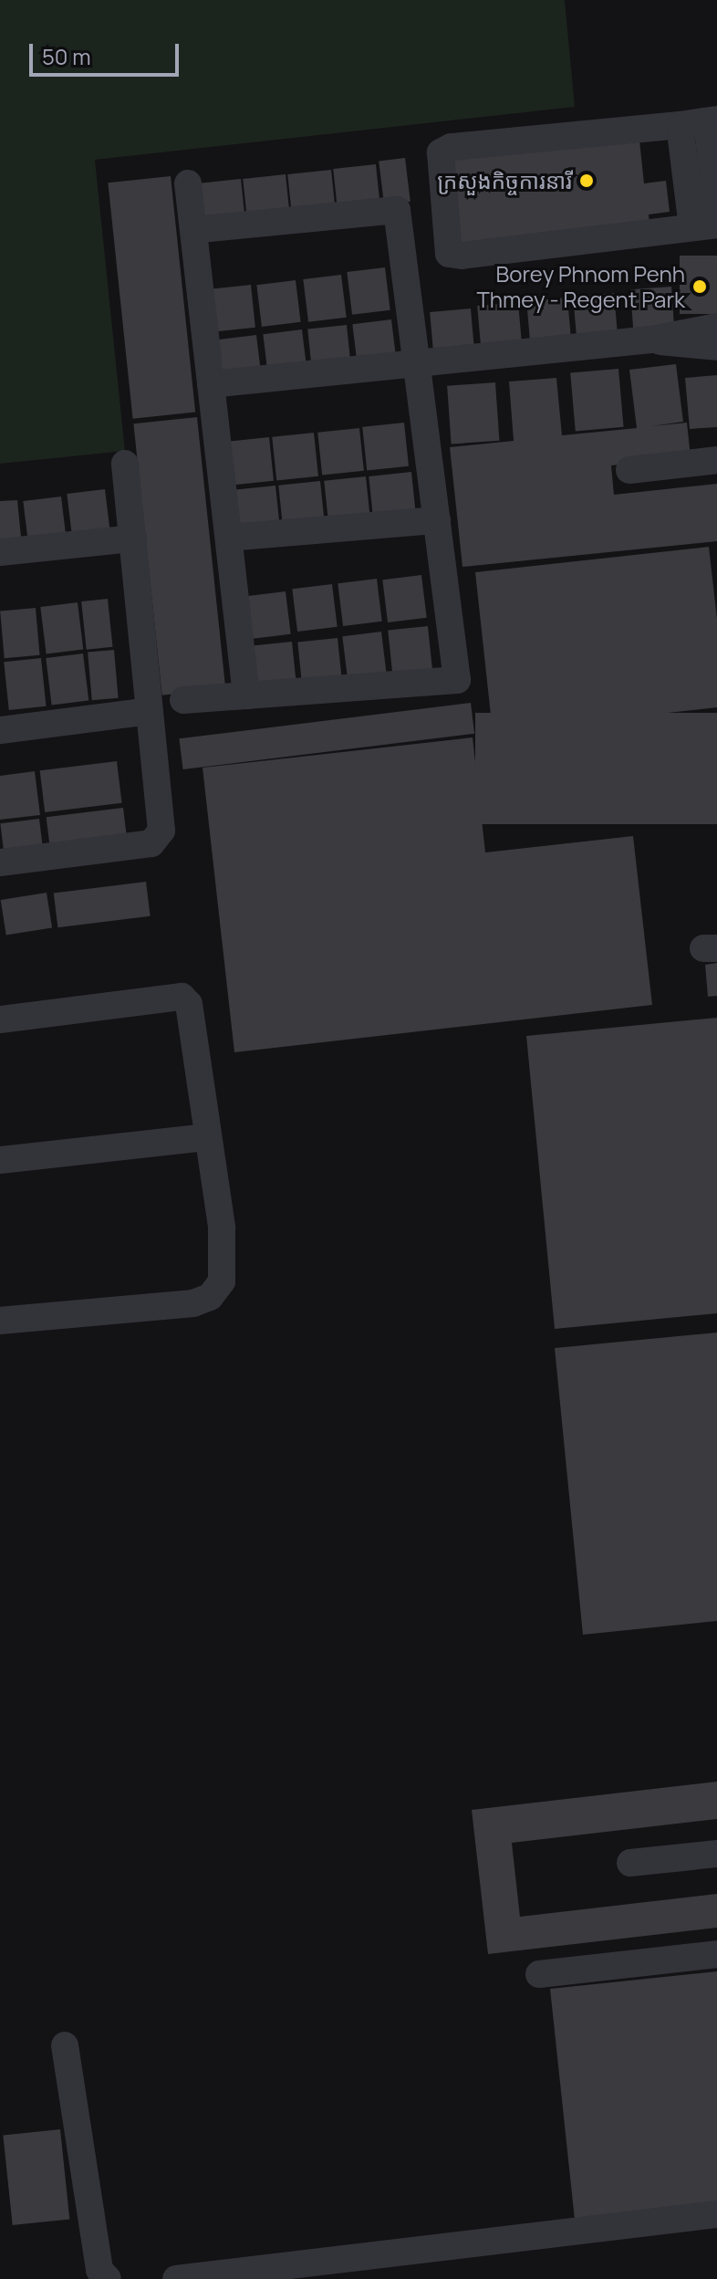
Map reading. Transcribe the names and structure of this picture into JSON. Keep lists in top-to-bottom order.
{
  "places": ["ក្រសួងកិច្ចការនារី", "Borey Phnom Penh Thmey - Regent Park"],
  "scale_bar": "50 m"
}
